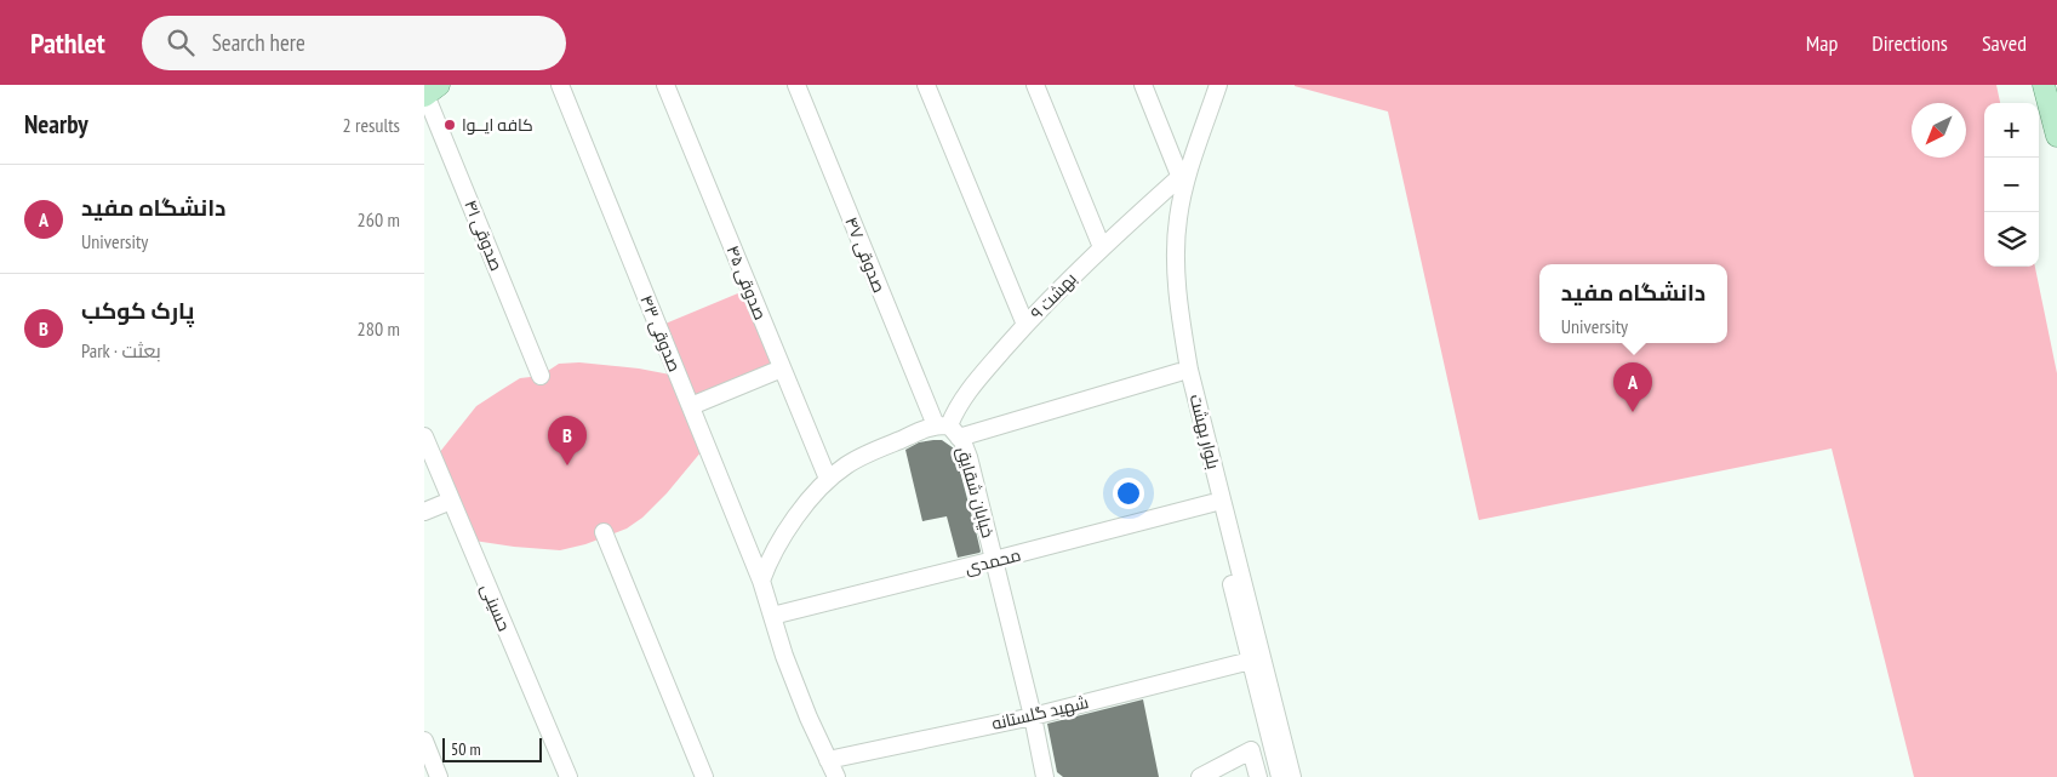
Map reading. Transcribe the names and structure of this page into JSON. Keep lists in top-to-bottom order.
{
  "streets": {
    "street": [
      "صدوقی ۴۱",
      "صدوقی ۴۷",
      "صدوقی ۴۵",
      "بهشت ۹",
      "صدوقی ۴۳",
      "بلوار بهشت",
      "خیابان شقایق",
      "محمدی",
      "حسینی",
      "شهید گلستانه"
    ]
  },
  "crossings": [
    ["صدوقی ۴۷", "بهشت ۹"],
    ["صدوقی ۴۷", "خیابان شقایق"],
    ["بهشت ۹", "بلوار بهشت"],
    ["بهشت ۹", "خیابان شقایق"],
    ["صدوقی ۴۳", "محمدی"],
    ["صدوقی ۴۳", "شهید گلستانه"],
    ["بلوار بهشت", "محمدی"],
    ["بلوار بهشت", "شهید گلستانه"],
    ["خیابان شقایق", "محمدی"],
    ["خیابان شقایق", "شهید گلستانه"]
  ],
  "places": ["کافه ایــوا"],
  "scale_bar": "50 m",
  "north": "bottom left",
  "page": {
    "header": "Pathlet",
    "search": "Search here",
    "nav": ["Map", "Directions", "Saved"],
    "heading": ["Nearby", "2 results"],
    "map_buttons": ["+", "−"],
    "list": [
      {
        "mark": "A",
        "name": "دانشگاه مفید",
        "note": "University",
        "value": "260 m"
      },
      {
        "mark": "B",
        "name": "پارک کوکب",
        "note": "Park · بعثت",
        "value": "280 m"
      }
    ],
    "popup": ["دانشگاه مفید", "University"],
    "pins": ["A", "B"],
    "scale": "50 m"
  }
}
